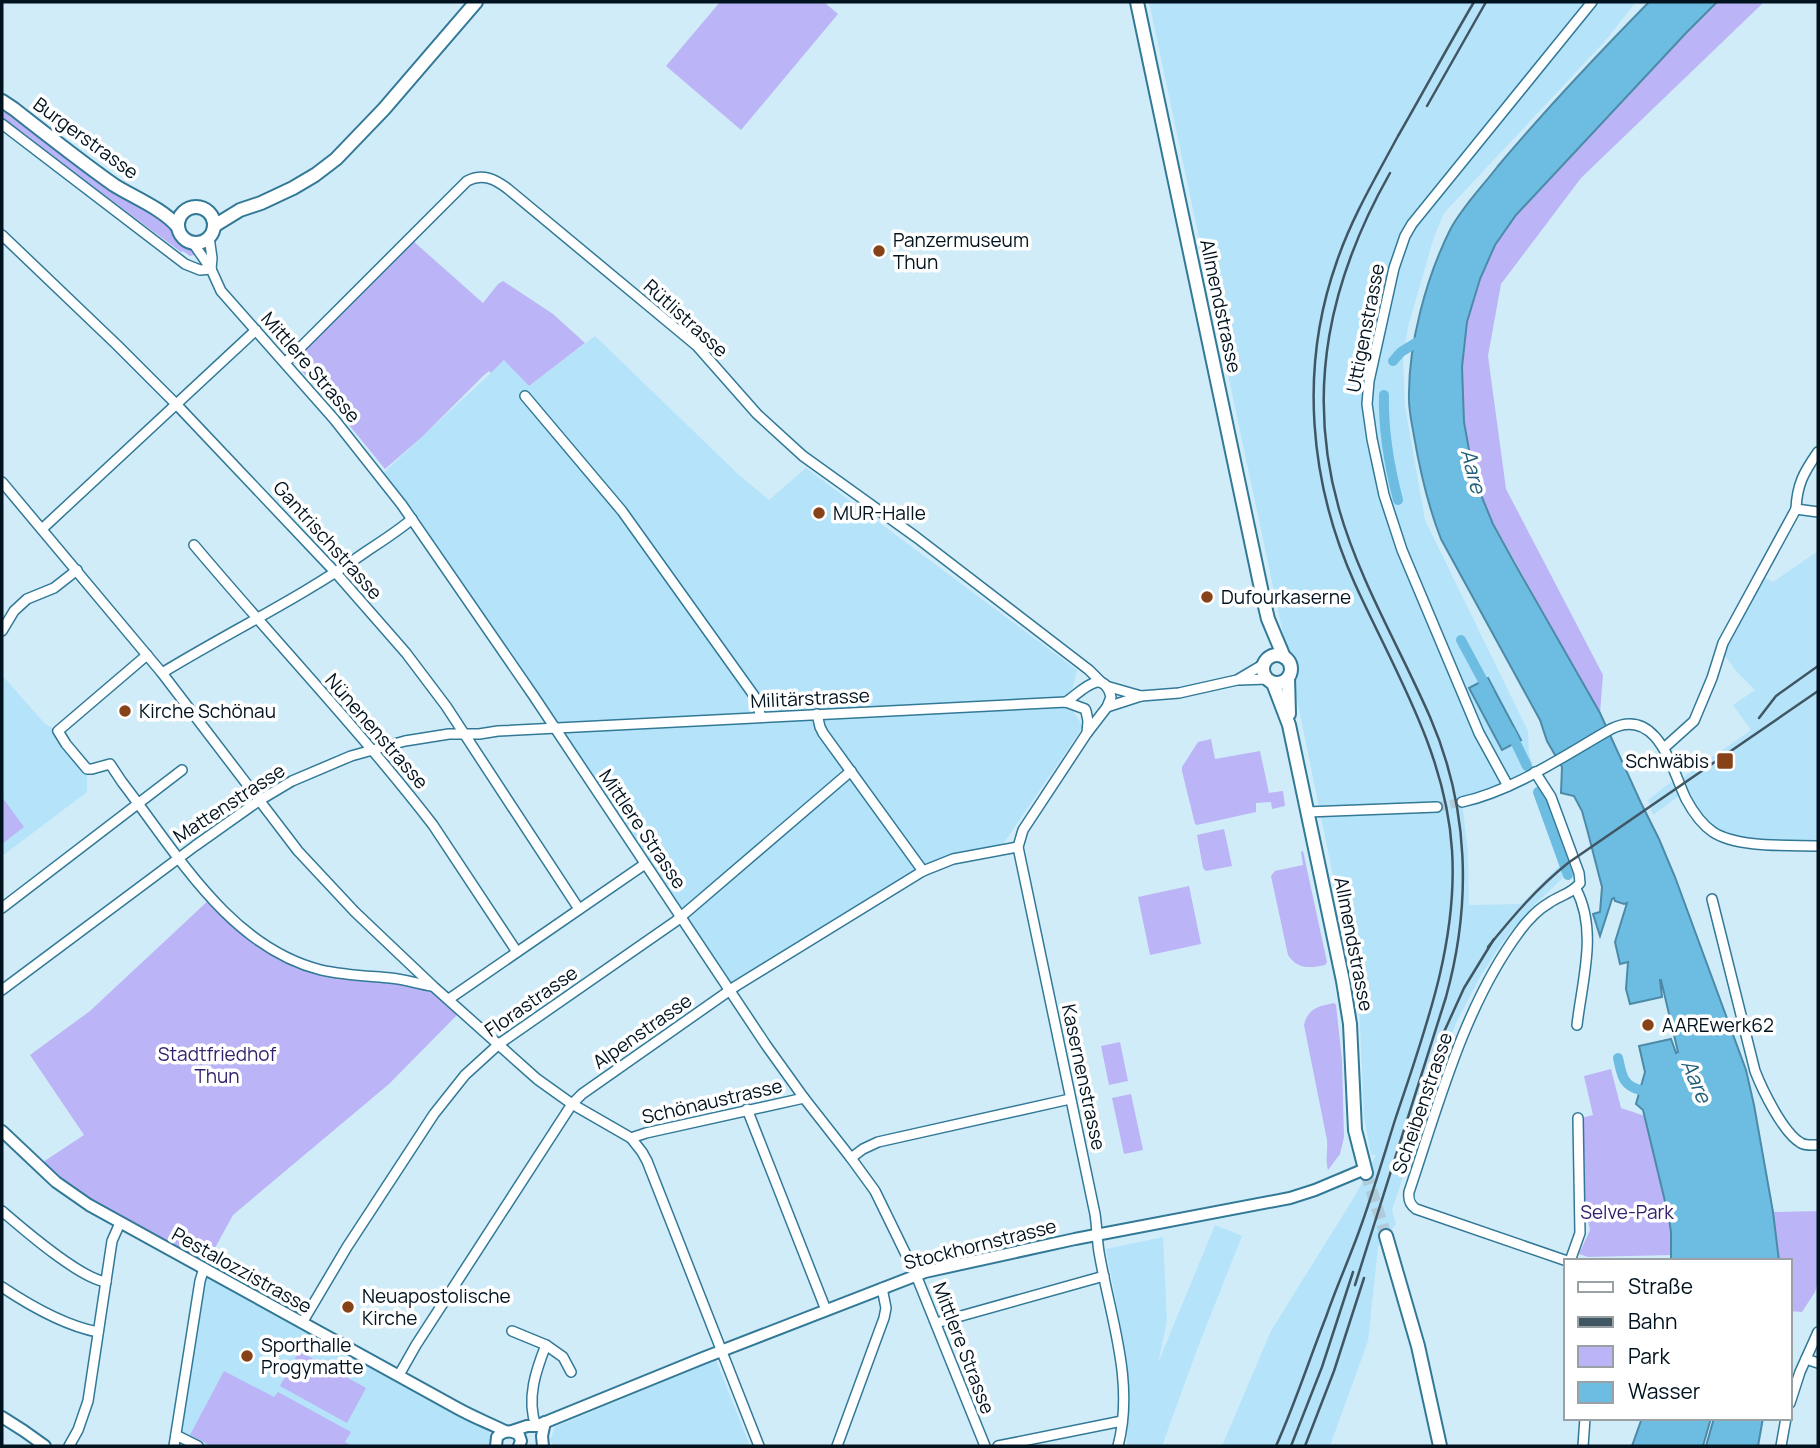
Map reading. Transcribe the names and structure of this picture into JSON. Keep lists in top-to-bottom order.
{
  "streets": {
    "main road": ["Burgerstrasse", "Allmendstrasse"],
    "street": [
      "Rütlistrasse",
      "Uttigenstrasse",
      "Mittlere Strasse",
      "Gantrischstrasse",
      "Militärstrasse",
      "Nünenenstrasse",
      "Mattenstrasse",
      "Florastrasse",
      "Alpenstrasse",
      "Kasernenstrasse",
      "Schönaustrasse",
      "Scheibenstrasse",
      "Stockhornstrasse",
      "Pestalozzistrasse"
    ]
  },
  "crossings": [
    ["Burgerstrasse", "Mittlere Strasse"],
    ["Allmendstrasse", "Stockhornstrasse"],
    ["Rütlistrasse", "Mittlere Strasse"],
    ["Rütlistrasse", "Militärstrasse"],
    ["Mittlere Strasse", "Militärstrasse"],
    ["Mittlere Strasse", "Mattenstrasse"],
    ["Mittlere Strasse", "Florastrasse"],
    ["Mittlere Strasse", "Alpenstrasse"],
    ["Mittlere Strasse", "Schönaustrasse"],
    ["Mittlere Strasse", "Stockhornstrasse"],
    ["Gantrischstrasse", "Mattenstrasse"],
    ["Militärstrasse", "Mattenstrasse"],
    ["Nünenenstrasse", "Mattenstrasse"],
    ["Mattenstrasse", "Schönaustrasse"],
    ["Florastrasse", "Schönaustrasse"],
    ["Florastrasse", "Pestalozzistrasse"],
    ["Alpenstrasse", "Kasernenstrasse"],
    ["Alpenstrasse", "Schönaustrasse"],
    ["Alpenstrasse", "Pestalozzistrasse"],
    ["Kasernenstrasse", "Stockhornstrasse"],
    ["Stockhornstrasse", "Pestalozzistrasse"]
  ],
  "water": ["Aare"],
  "parks": ["Stadtfriedhof Thun", "Selve-Park"],
  "places": {
    "other": [
      "Panzermuseum Thun",
      "MUR-Halle",
      "Dufourkaserne",
      "Kirche Schönau",
      "AAREwerk62",
      "Neuapostolische Kirche",
      "Sporthalle Progymatte"
    ],
    "transit": ["Schwäbis"]
  },
  "legend": [
    "Straße",
    "Bahn",
    "Park",
    "Wasser"
  ]
}
